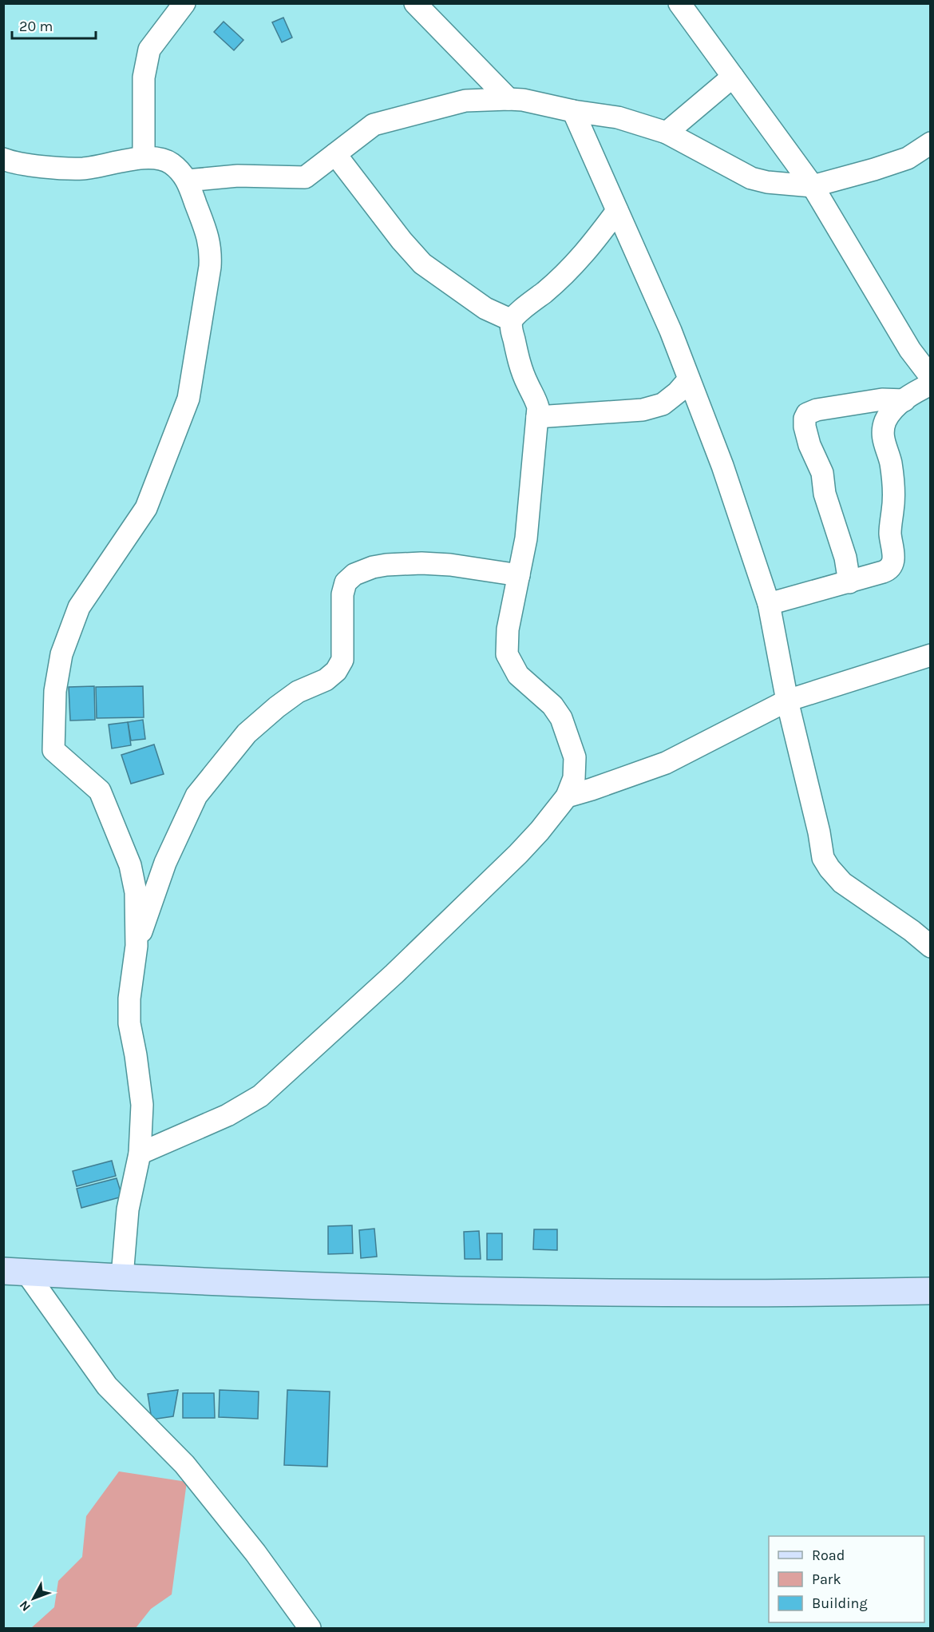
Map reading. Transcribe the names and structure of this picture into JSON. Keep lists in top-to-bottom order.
{
  "legend": ["Road", "Park", "Building"],
  "scale_bar": "20 m",
  "north": "bottom left"
}
